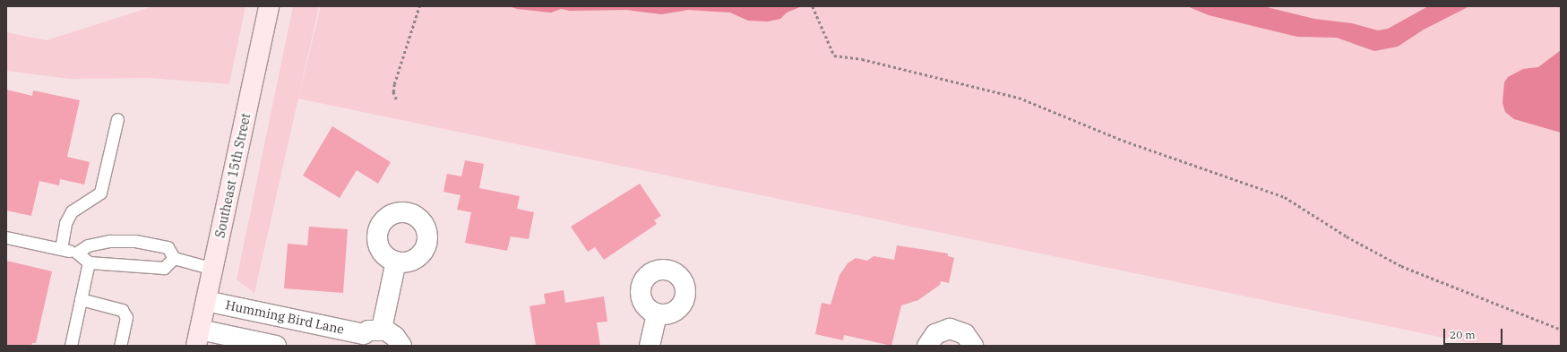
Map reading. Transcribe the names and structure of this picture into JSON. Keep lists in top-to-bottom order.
{
  "streets": {
    "main road": ["Southeast 15th Street"],
    "street": ["Humming Bird Lane"]
  },
  "crossings": [
    ["Southeast 15th Street", "Humming Bird Lane"]
  ],
  "scale_bar": "20 m"
}
